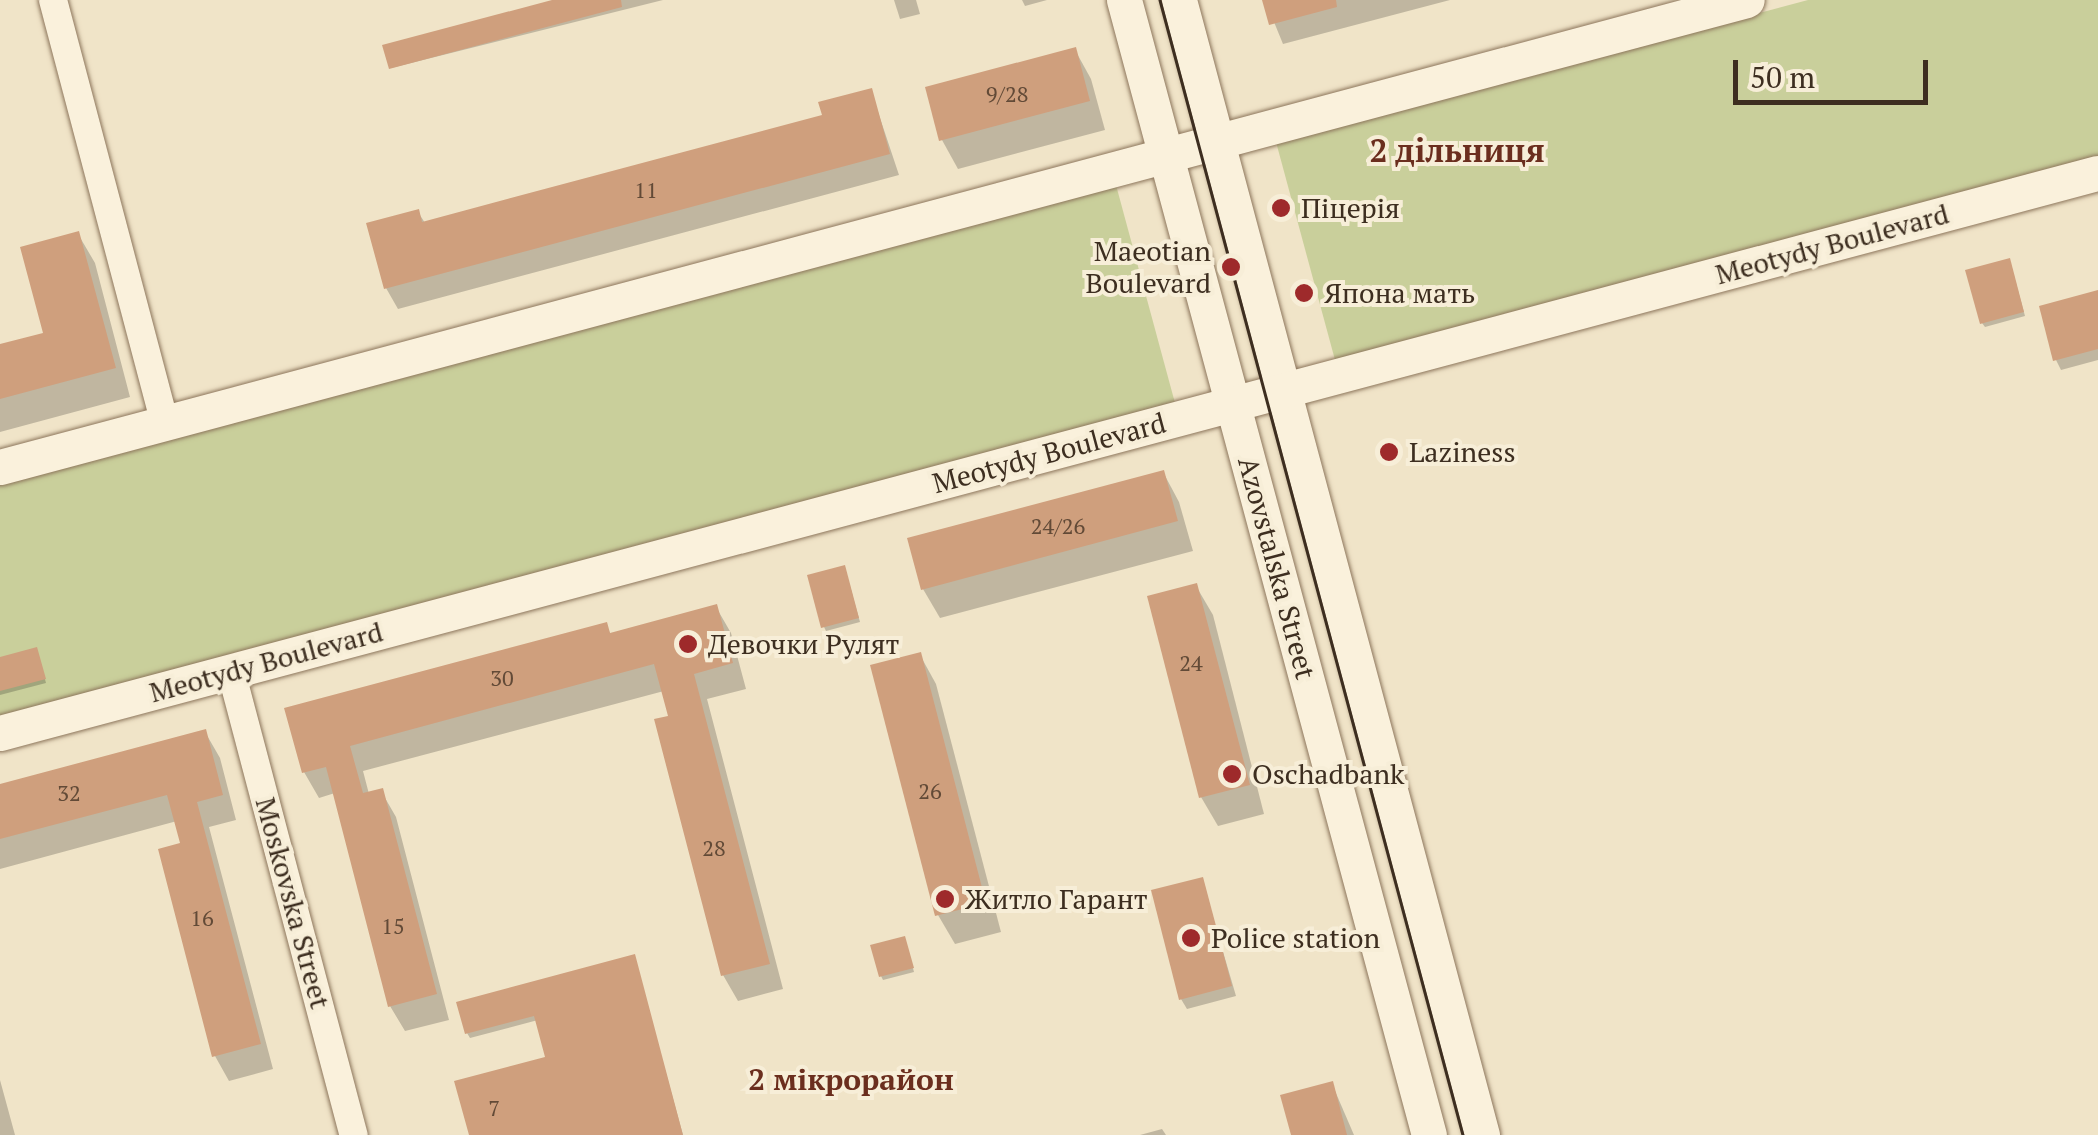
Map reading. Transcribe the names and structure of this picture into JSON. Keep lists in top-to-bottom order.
{
  "streets": {
    "street": ["Meotydy Boulevard", "Azovstalska Street", "Moskovska Street"]
  },
  "crossings": [
    ["Meotydy Boulevard", "Azovstalska Street"],
    ["Meotydy Boulevard", "Moskovska Street"]
  ],
  "districts": ["2 дільниця", "2 мікрорайон"],
  "places": [
    "Піцерія",
    "Maeotian Boulevard",
    "Япона мать",
    "Laziness",
    "Девочки Рулят",
    "Oschadbank",
    "Житло Гарант",
    "Police station"
  ],
  "house_numbers": [
    "9/28",
    "11",
    "24/26",
    "24",
    "30",
    "26",
    "32",
    "28",
    "16",
    "15",
    "7"
  ],
  "scale_bar": "50 m"
}
